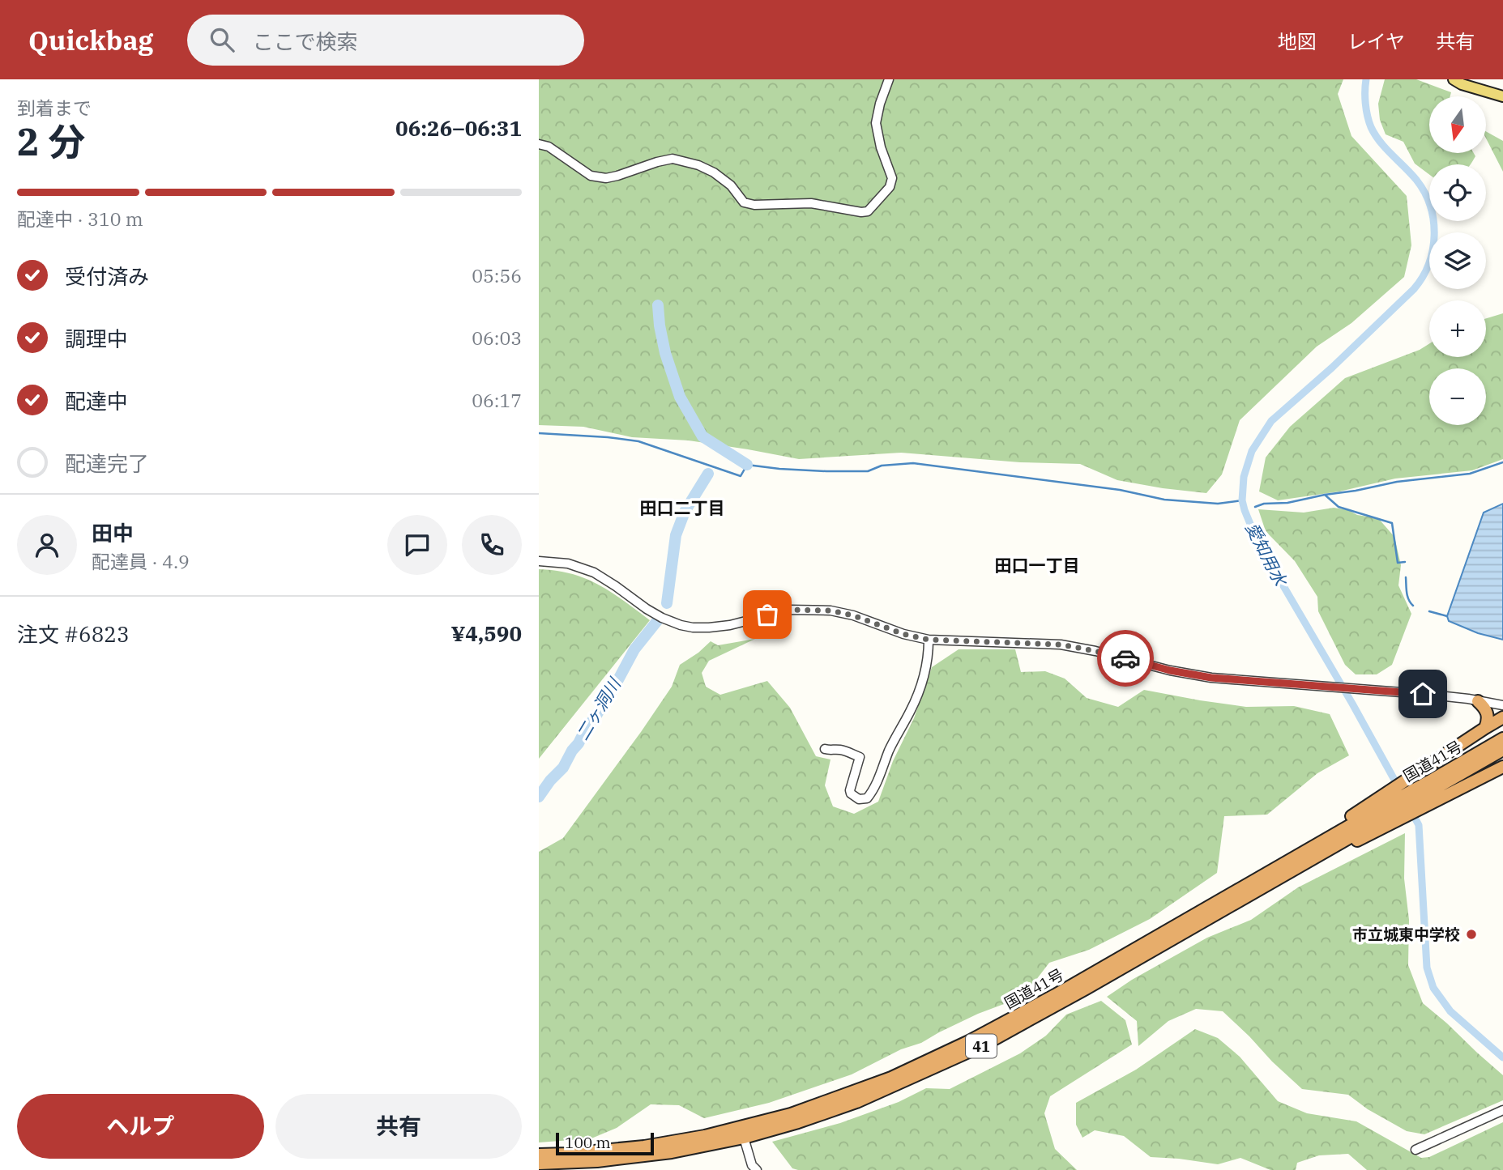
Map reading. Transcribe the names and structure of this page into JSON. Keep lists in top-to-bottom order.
{
  "streets": {
    "highway": ["国道41号", "41"]
  },
  "districts": ["田口二丁目", "田口一丁目"],
  "water": ["愛知用水", "二ヶ洞川"],
  "places": ["市立城東中学校"],
  "scale_bar": "100 m",
  "north": "bottom",
  "page": {
    "header": "Quickbag",
    "search": "ここで検索",
    "nav": ["地図", "レイヤ", "共有"],
    "heading": ["2 分", "到着まで", "06:26–06:31"],
    "panel": [
      "田中",
      "配達員 · 4.9",
      "注文 #6823",
      "¥4,590"
    ],
    "map_buttons": ["+", "−"],
    "bar": "配達中 · 310 m",
    "list": [
      ["受付済み", "05:56"],
      ["調理中", "06:03"],
      ["配達中", "06:17"],
      "配達完了"
    ],
    "buttons": ["ヘルプ", "共有"],
    "scale": "100 m"
  }
}
